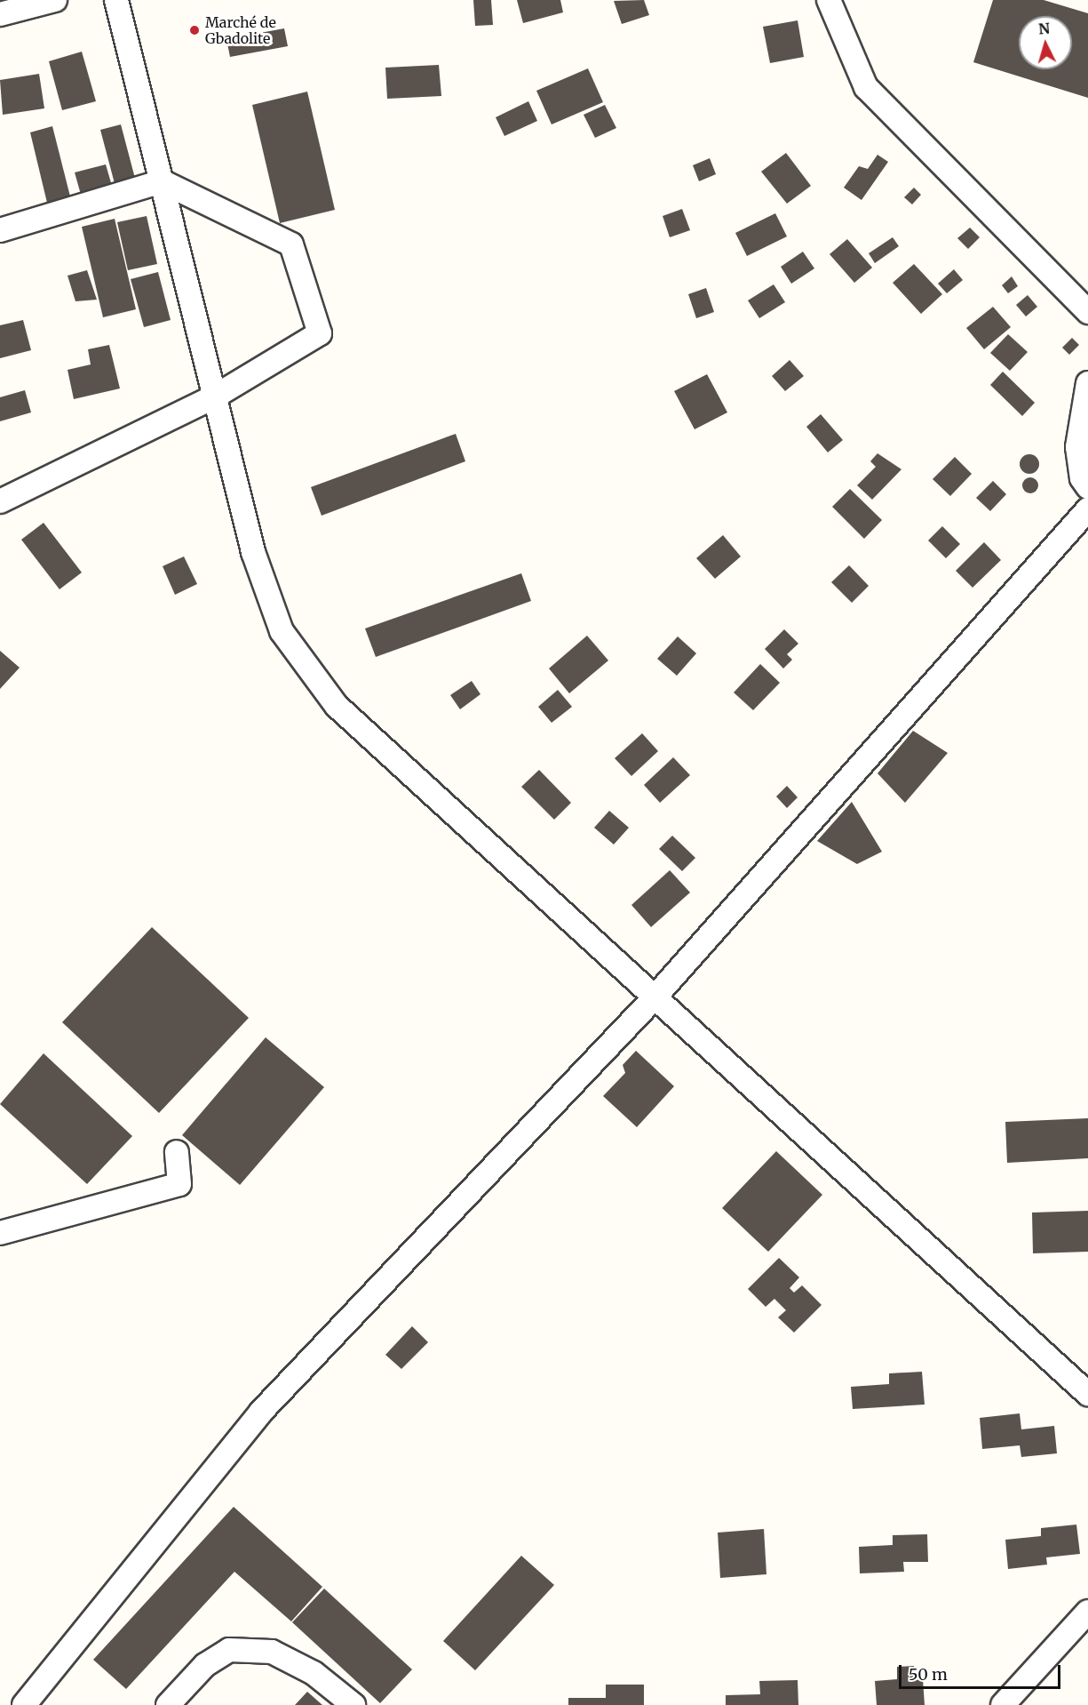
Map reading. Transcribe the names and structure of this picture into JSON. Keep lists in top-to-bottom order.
{
  "places": ["Marché de Gbadolite"],
  "scale_bar": "50 m",
  "north": "top"
}
